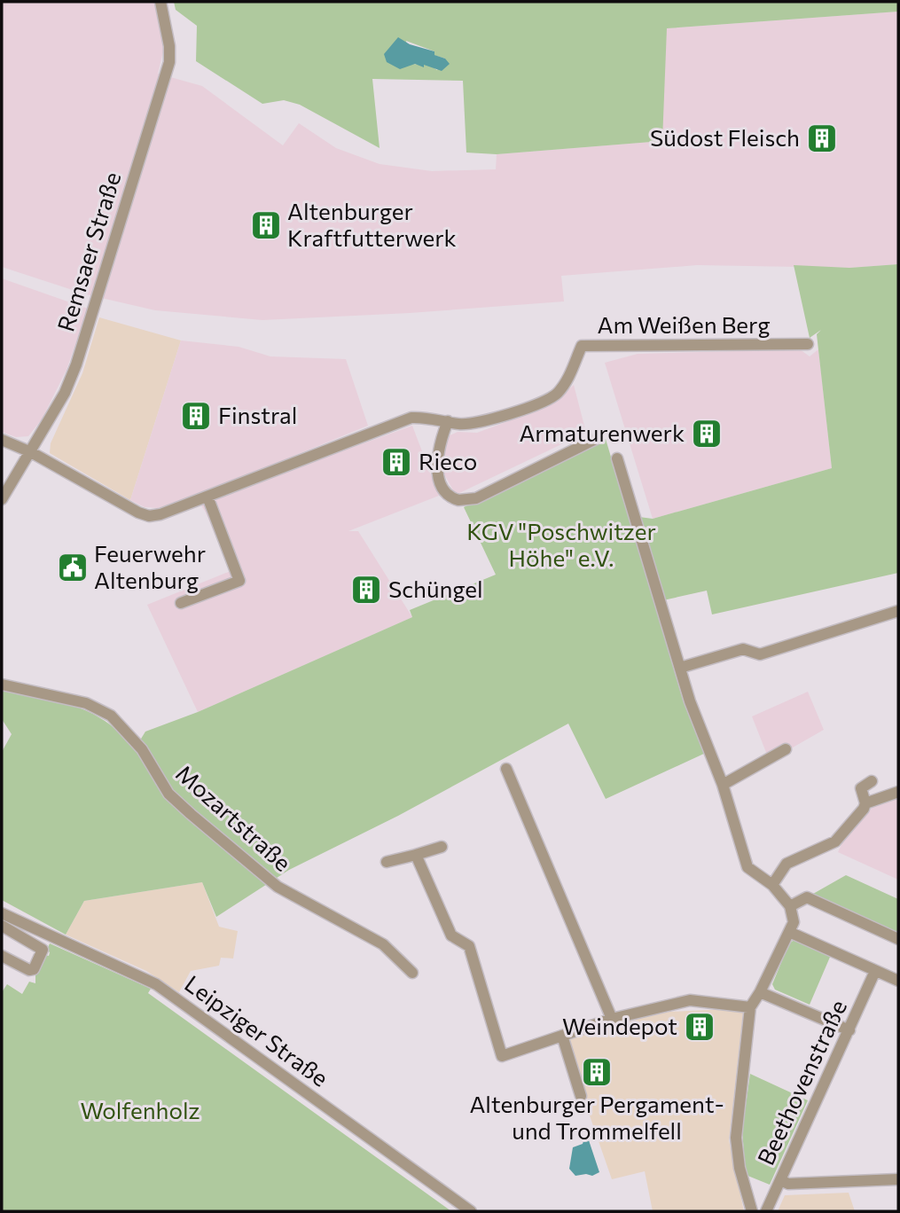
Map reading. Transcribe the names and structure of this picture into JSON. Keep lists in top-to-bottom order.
{
  "streets": {
    "street": [
      "Remsaer Straße",
      "Am Weißen Berg",
      "Mozartstraße",
      "Leipziger Straße",
      "Beethovenstraße"
    ]
  },
  "crossings": [
    ["Remsaer Straße", "Am Weißen Berg"]
  ],
  "parks": ["KGV \"Poschwitzer Höhe\" e.V.", "Wolfenholz"],
  "places": {
    "building": [
      "Südost Fleisch",
      "Altenburger Kraftfutterwerk",
      "Finstral",
      "Armaturenwerk",
      "Rieco",
      "Schüngel",
      "Weindepot",
      "Altenburger Pergament- und Trommelfell"
    ],
    "public building": ["Feuerwehr Altenburg"]
  }
}
